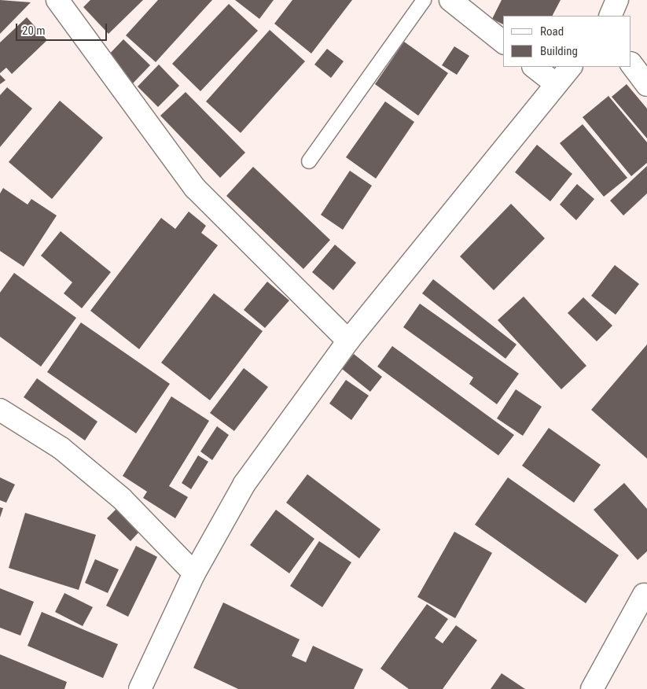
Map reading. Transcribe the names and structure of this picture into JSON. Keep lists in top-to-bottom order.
{
  "legend": ["Road", "Building"],
  "scale_bar": "20 m"
}
